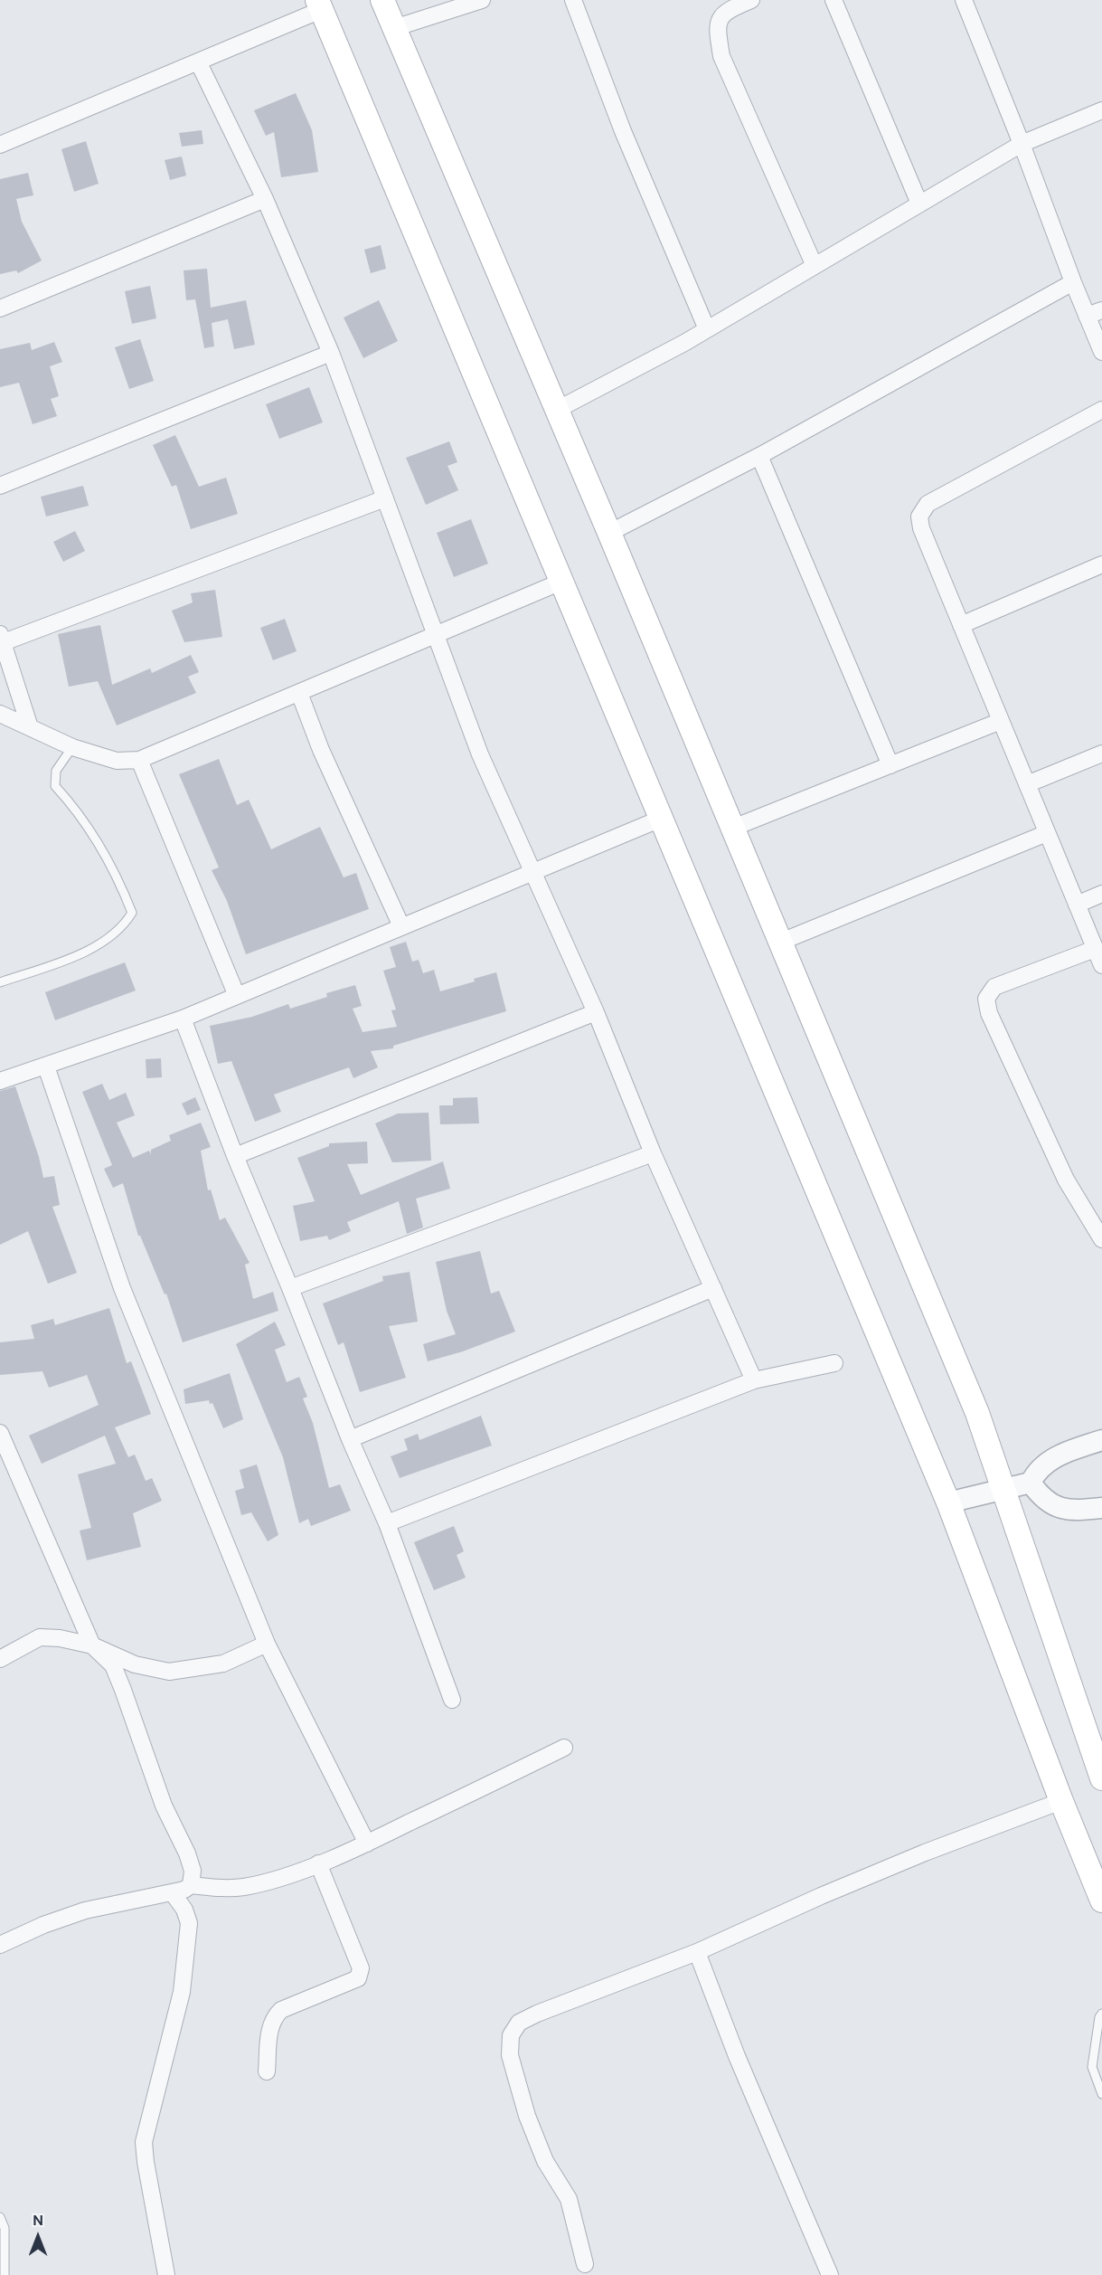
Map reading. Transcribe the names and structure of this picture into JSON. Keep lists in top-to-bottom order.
{
  "north": "top"
}
